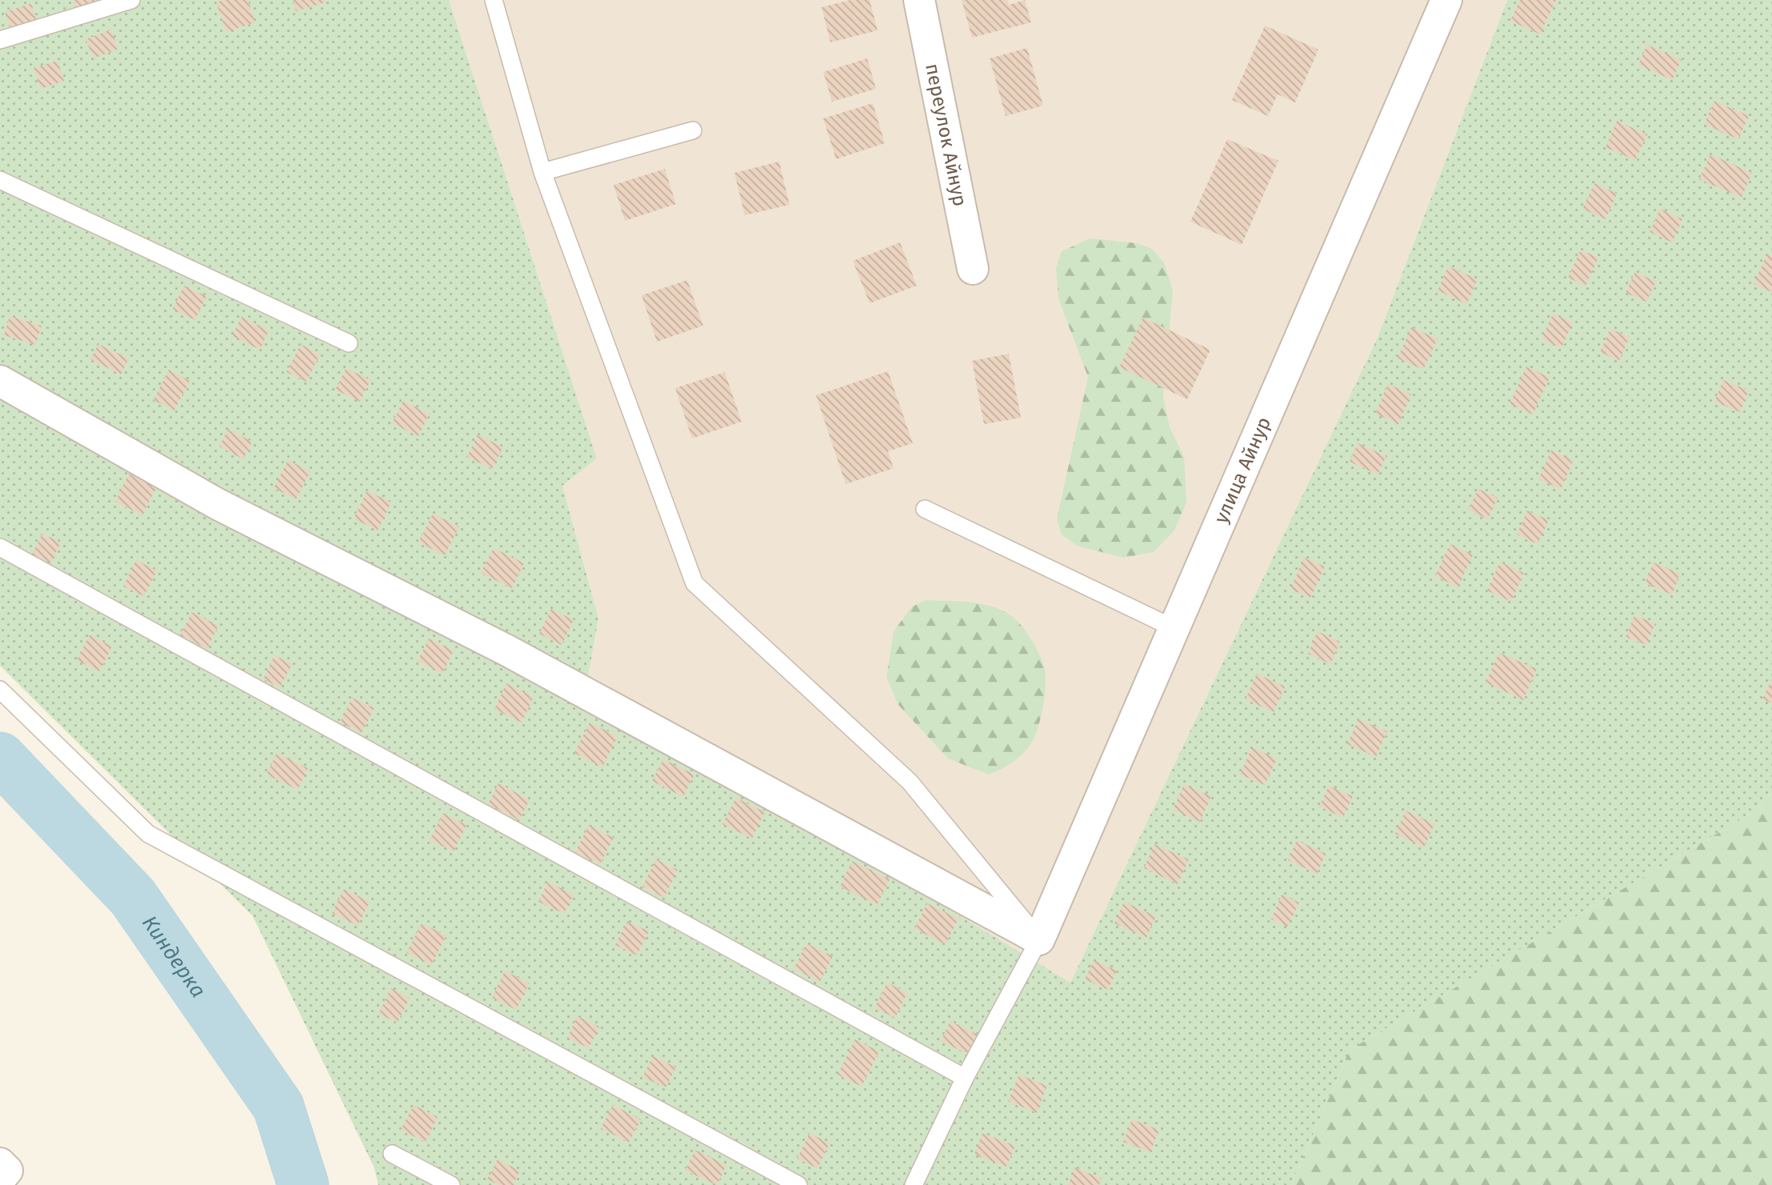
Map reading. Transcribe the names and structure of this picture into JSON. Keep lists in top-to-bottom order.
{
  "streets": {
    "street": ["переулок Айнур", "улица Айнур"]
  },
  "water": ["Киндерка"]
}
